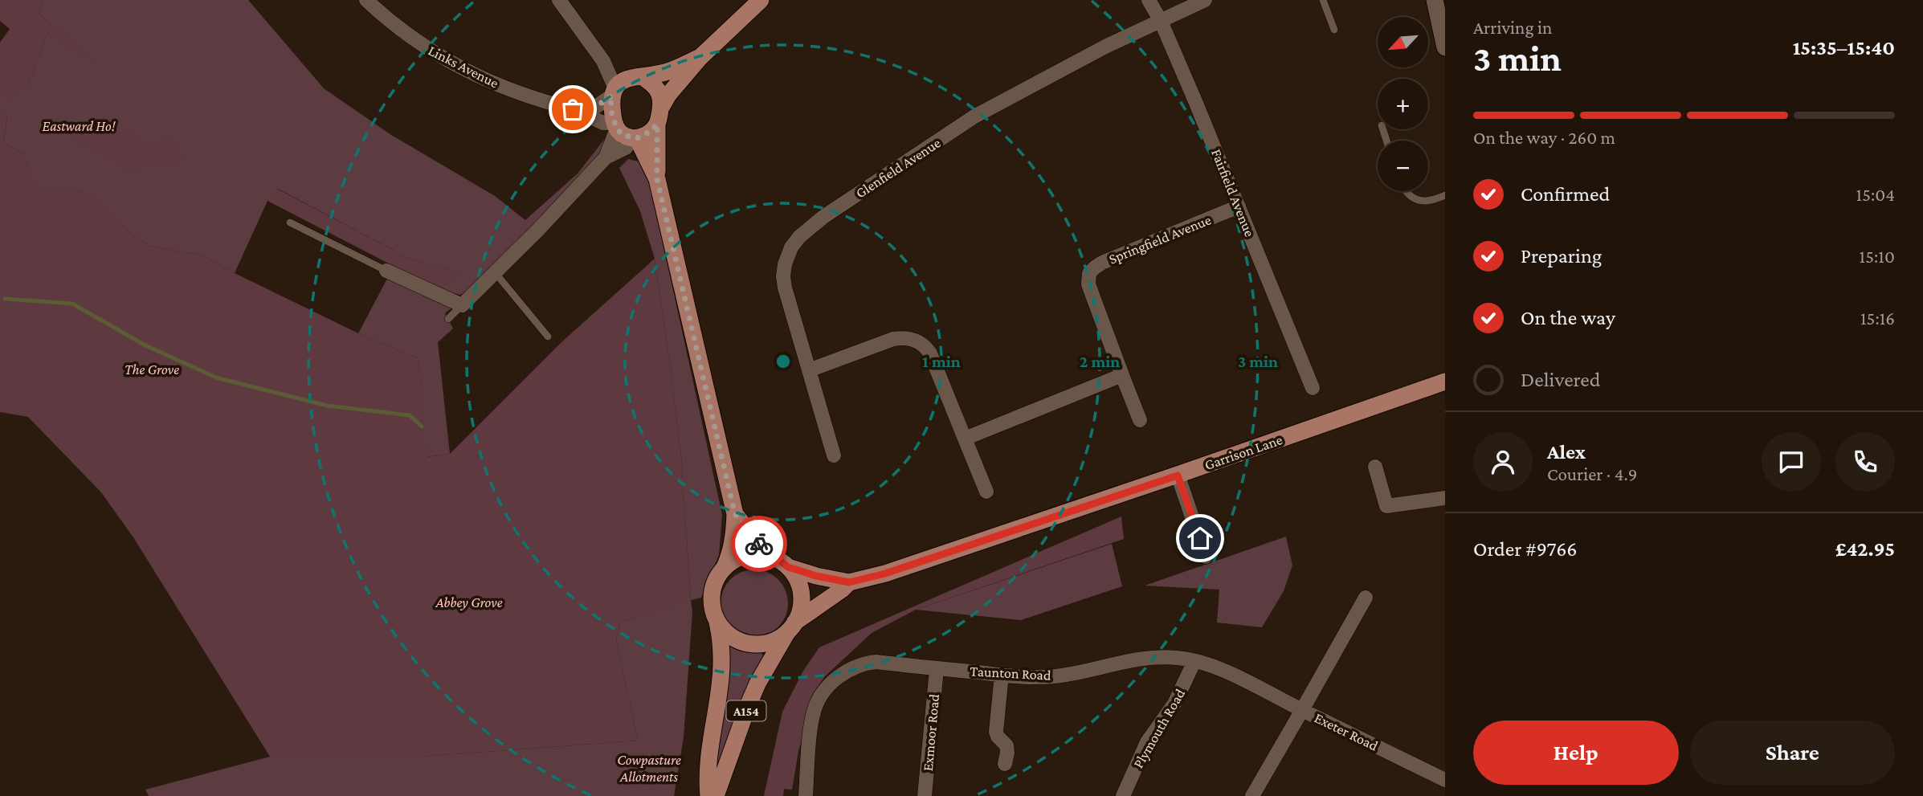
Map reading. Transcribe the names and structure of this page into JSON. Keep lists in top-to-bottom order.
{
  "streets": {
    "main road": ["Garrison Lane", "A154"],
    "street": [
      "Links Avenue",
      "Glenfield Avenue",
      "Fairfield Avenue",
      "Springfield Avenue",
      "Taunton Road",
      "Plymouth Road",
      "Exeter Road",
      "Exmoor Road"
    ]
  },
  "crossings": [
    ["Glenfield Avenue", "Fairfield Avenue"],
    ["Fairfield Avenue", "Springfield Avenue"],
    ["Garrison Lane", "A154"],
    ["Taunton Road", "Plymouth Road"],
    ["Taunton Road", "Exeter Road"],
    ["Taunton Road", "Exmoor Road"]
  ],
  "parks": [
    "Eastward Ho!",
    "The Grove",
    "Abbey Grove",
    "Cowpasture Allotments"
  ],
  "north": "bottom left",
  "page": {
    "heading": ["3 min", "Arriving in", "15:35–15:40"],
    "panel": [
      "Alex",
      "Courier · 4.9",
      "Order #9766",
      "£42.95"
    ],
    "map_buttons": ["+", "−"],
    "bar": "On the way · 260 m",
    "list": [
      ["Confirmed", "15:04"],
      ["Preparing", "15:10"],
      ["On the way", "15:16"],
      "Delivered"
    ],
    "buttons": ["Help", "Share"]
  },
  "rings": ["1 min", "2 min", "3 min"]
}
